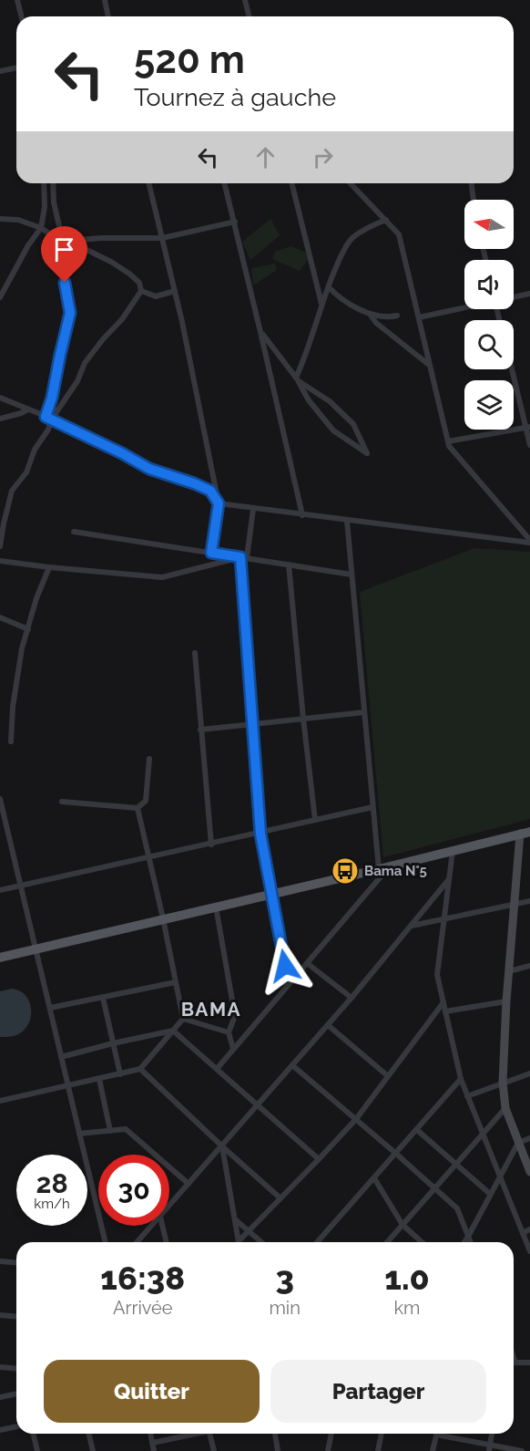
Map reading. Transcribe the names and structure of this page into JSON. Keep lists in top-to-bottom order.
{
  "districts": ["BAMA"],
  "places": {
    "bus stop": ["Bama N°5"]
  },
  "north": "left",
  "page": {
    "turn": ["520 m", "Tournez à gauche"],
    "speed": "28 km/h",
    "limit": "30",
    "eta": [
      "16:38",
      "Arrivée",
      "3",
      "min",
      "1.0",
      "km"
    ],
    "buttons": ["Quitter", "Partager"]
  }
}
